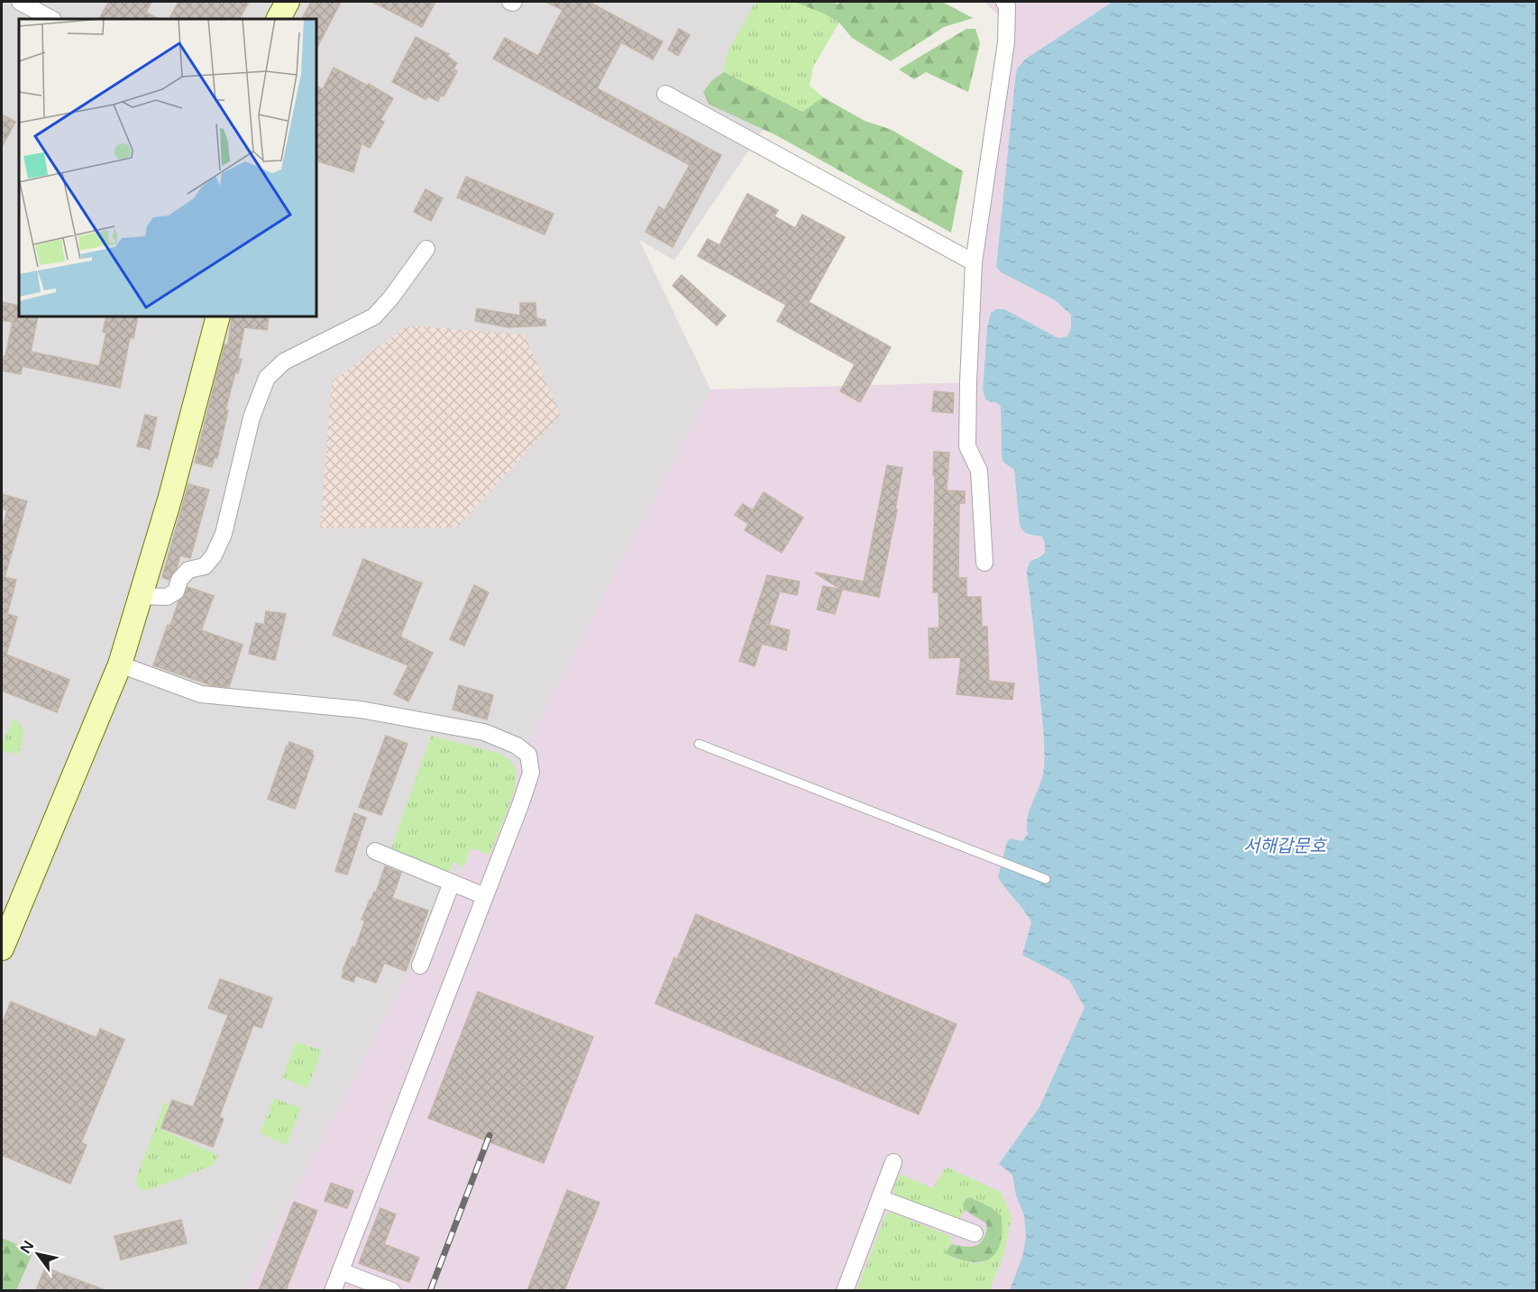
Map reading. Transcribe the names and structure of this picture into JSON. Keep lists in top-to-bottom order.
{
  "water": ["서해갑문호"],
  "north": "top left"
}
